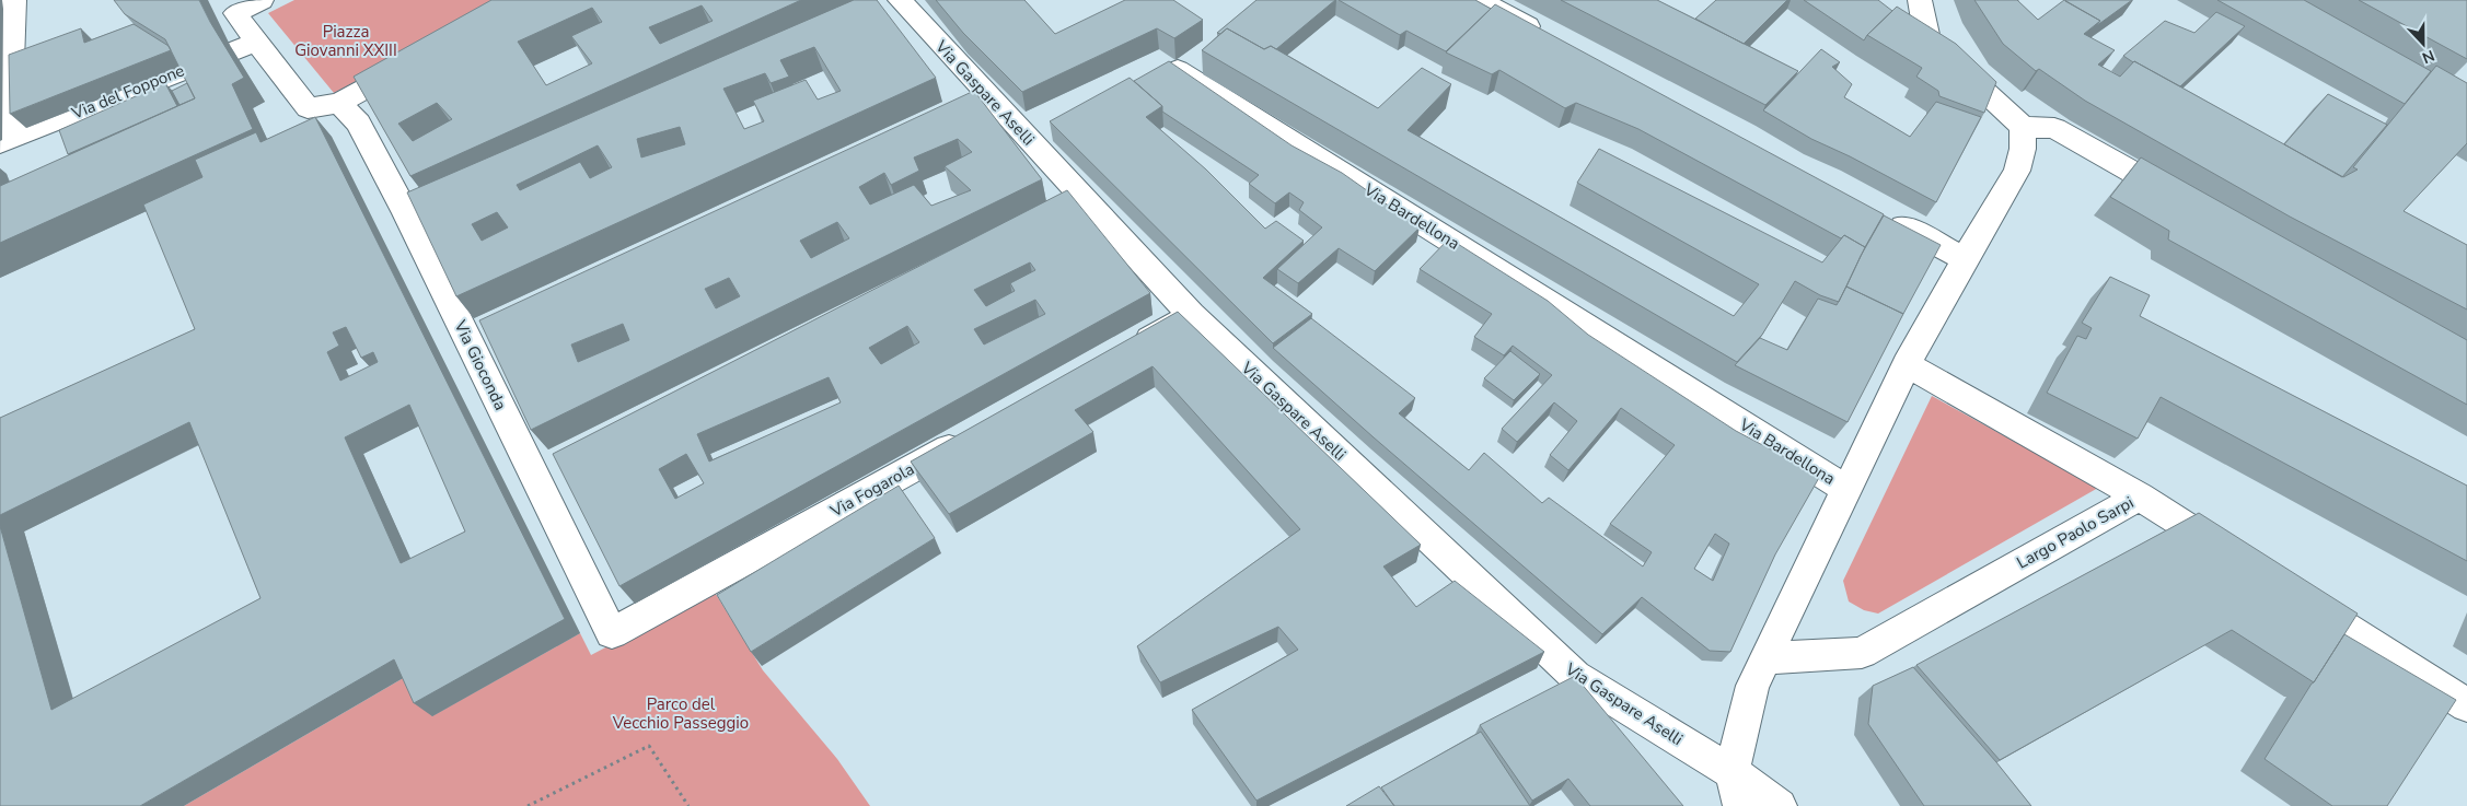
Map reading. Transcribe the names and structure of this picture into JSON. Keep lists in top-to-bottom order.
{
  "streets": {
    "street": [
      "Via del Foppone",
      "Via Gaspare Aselli",
      "Via Bardellona",
      "Via Gioconda",
      "Via Fogarola",
      "Largo Paolo Sarpi"
    ]
  },
  "crossings": [
    ["Via Gioconda", "Via Fogarola"]
  ],
  "parks": ["Piazza Giovanni XXIII", "Parco del Vecchio Passeggio"],
  "north": "bottom"
}
